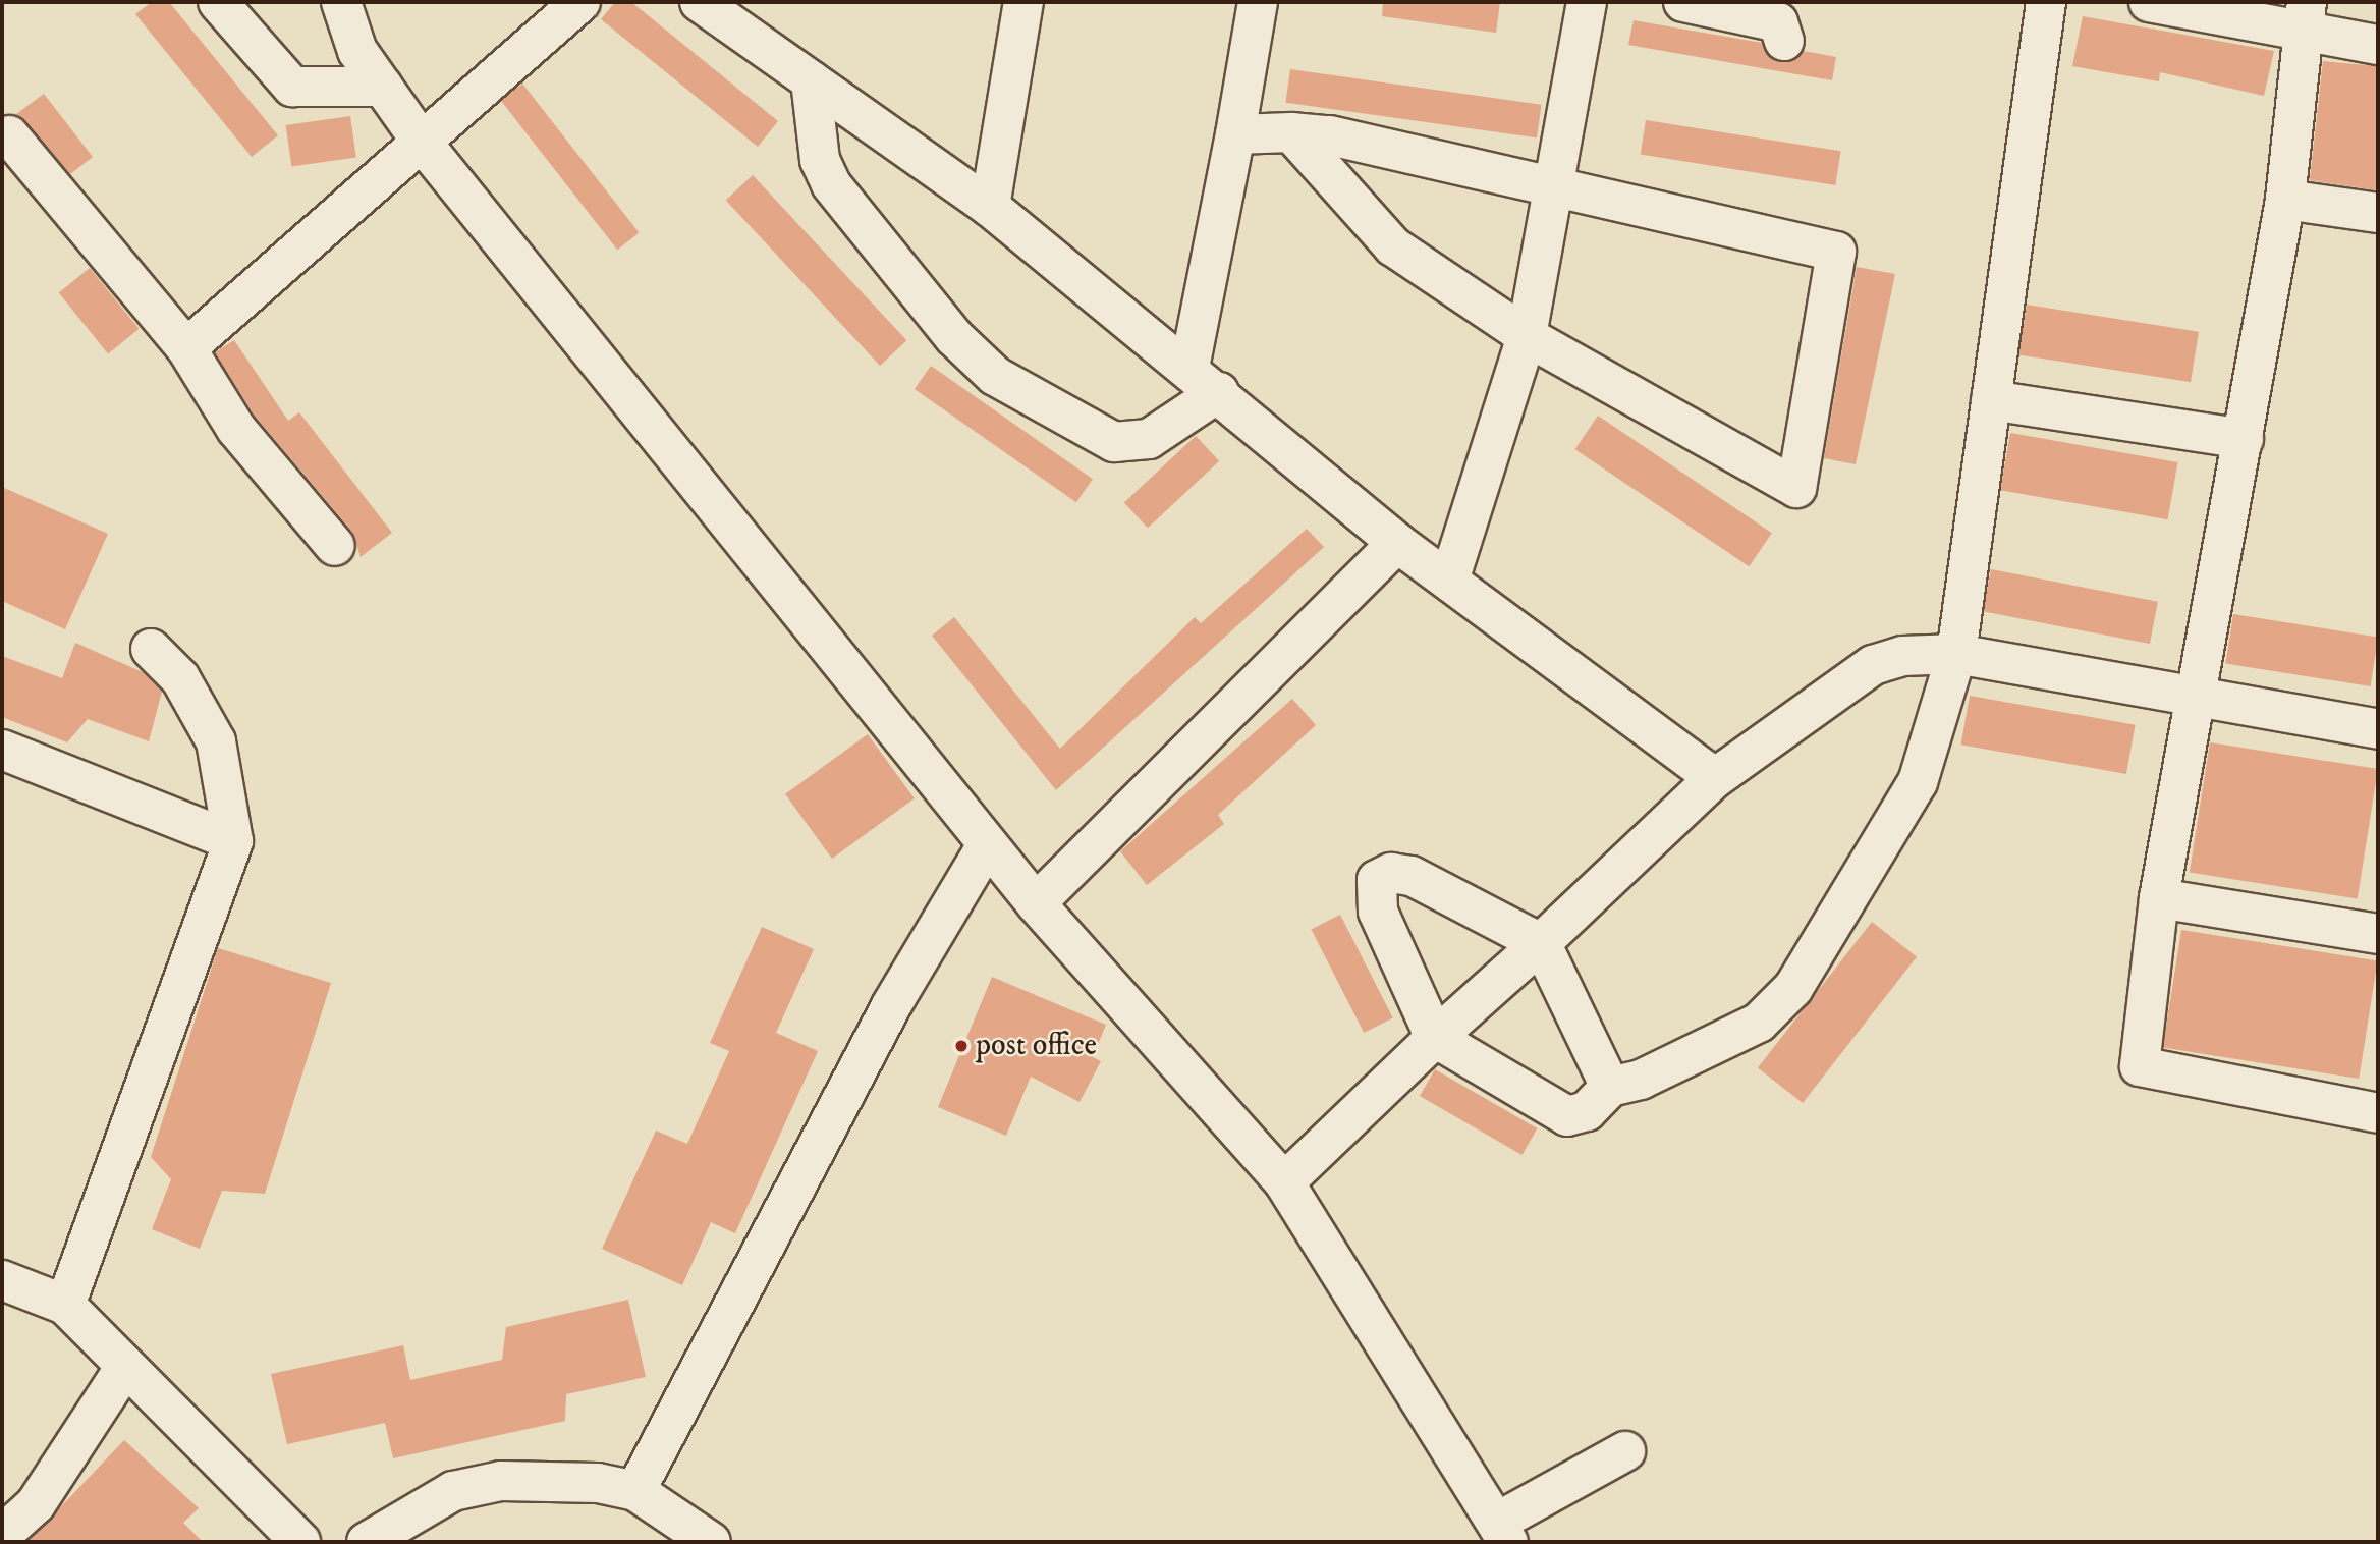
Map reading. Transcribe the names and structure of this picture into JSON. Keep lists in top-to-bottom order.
{
  "places": ["post office"]
}
